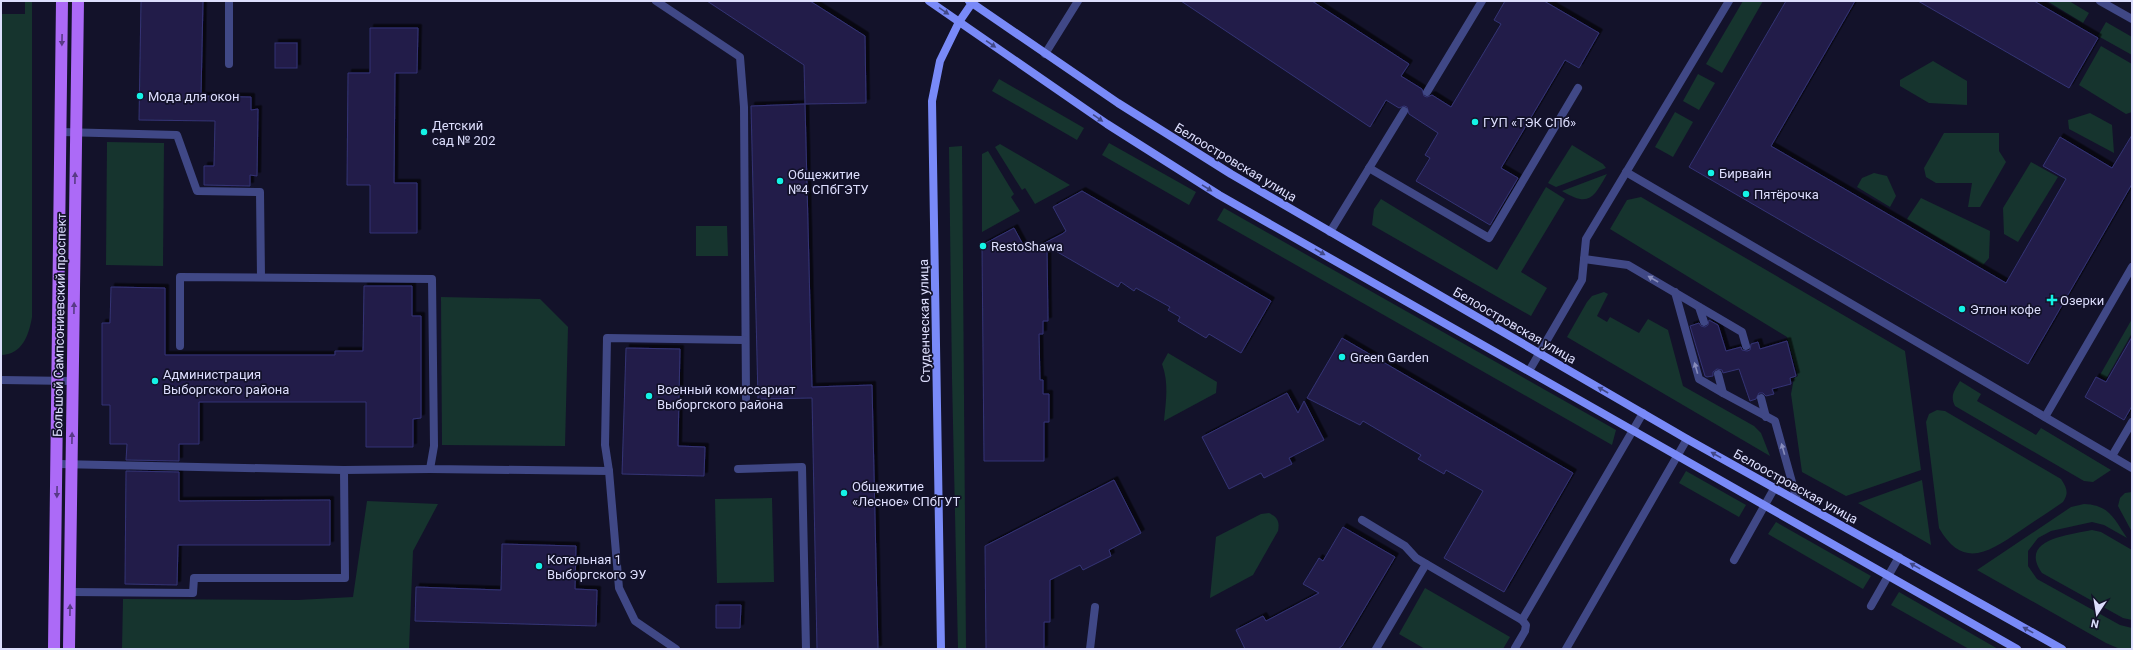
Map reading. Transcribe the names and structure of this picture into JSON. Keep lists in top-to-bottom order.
{
  "streets": {
    "main road": ["Большой Сампсониевский проспект"],
    "street": ["Белоостровская улица", "Студенческая улица"]
  },
  "crossings": [
    ["Белоостровская улица", "Студенческая улица"]
  ],
  "places": {
    "other": [
      "Мода для окон",
      "ГУП «ТЭК СПб»",
      "Детский сад № 202",
      "Бирвайн",
      "Общежитие №4 СПбГЭТУ",
      "Пятёрочка",
      "RestoShawa",
      "Этлон кофе",
      "Green Garden",
      "Администрация Выборгского района",
      "Военный комиссариат Выборгского района",
      "Общежитие «Лесное» СПбГУТ",
      "Котельная 1 Выборгского ЭУ"
    ],
    "health": ["Озерки"]
  },
  "north": "bottom"
}
